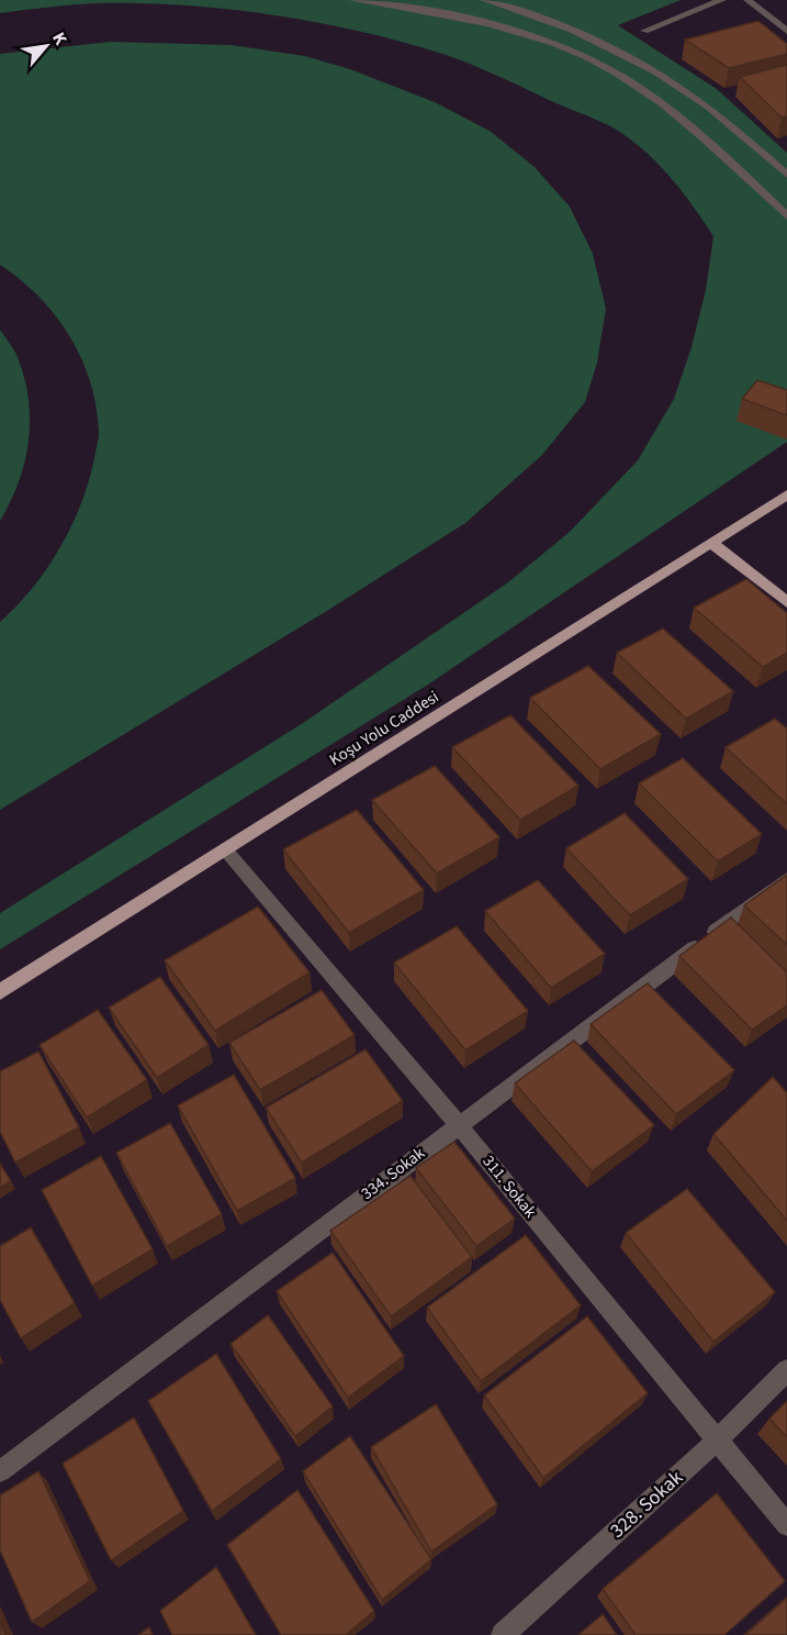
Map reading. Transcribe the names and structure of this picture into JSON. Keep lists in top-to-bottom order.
{
  "streets": {
    "main road": ["Koşu Yolu Caddesi"],
    "street": ["334. Sokak", "311. Sokak", "328. Sokak"]
  },
  "crossings": [
    ["Koşu Yolu Caddesi", "311. Sokak"],
    ["334. Sokak", "311. Sokak"],
    ["311. Sokak", "328. Sokak"]
  ],
  "north": "top right"
}
